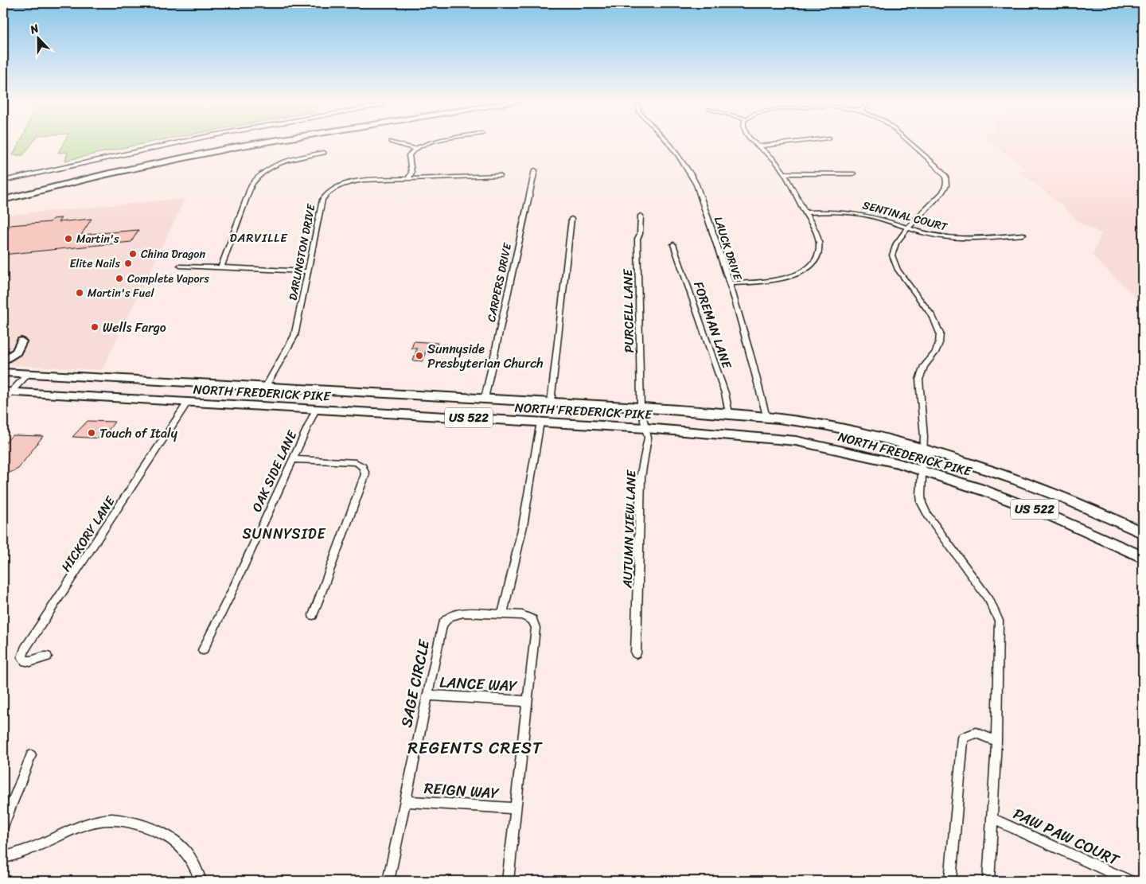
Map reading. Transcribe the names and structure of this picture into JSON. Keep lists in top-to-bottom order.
{
  "streets": {
    "main road": ["NORTH FREDERICK PIKE", "US 522"],
    "street": [
      "SENTINAL COURT",
      "LAUCK DRIVE",
      "DARLINGTON DRIVE",
      "CARPERS DRIVE",
      "PURCELL LANE",
      "FOREMAN LANE",
      "OAK SIDE LANE",
      "AUTUMN VIEW LANE",
      "HICKORY LANE",
      "SAGE CIRCLE",
      "LANCE WAY",
      "REIGN WAY",
      "PAW PAW COURT"
    ]
  },
  "crossings": [
    ["LAUCK DRIVE", "NORTH FREDERICK PIKE"],
    ["DARLINGTON DRIVE", "NORTH FREDERICK PIKE"],
    ["CARPERS DRIVE", "NORTH FREDERICK PIKE"],
    ["PURCELL LANE", "NORTH FREDERICK PIKE"],
    ["PURCELL LANE", "AUTUMN VIEW LANE"],
    ["FOREMAN LANE", "NORTH FREDERICK PIKE"],
    ["NORTH FREDERICK PIKE", "OAK SIDE LANE"],
    ["NORTH FREDERICK PIKE", "AUTUMN VIEW LANE"],
    ["NORTH FREDERICK PIKE", "HICKORY LANE"],
    ["SAGE CIRCLE", "LANCE WAY"],
    ["SAGE CIRCLE", "REIGN WAY"]
  ],
  "districts": ["DARVILLE", "SUNNYSIDE", "REGENTS CREST"],
  "places": [
    "Martin's",
    "China Dragon",
    "Elite Nails",
    "Complete Vapors",
    "Martin's Fuel",
    "Wells Fargo",
    "Sunnyside Presbyterian Church",
    "Touch of Italy"
  ],
  "north": "top"
}
